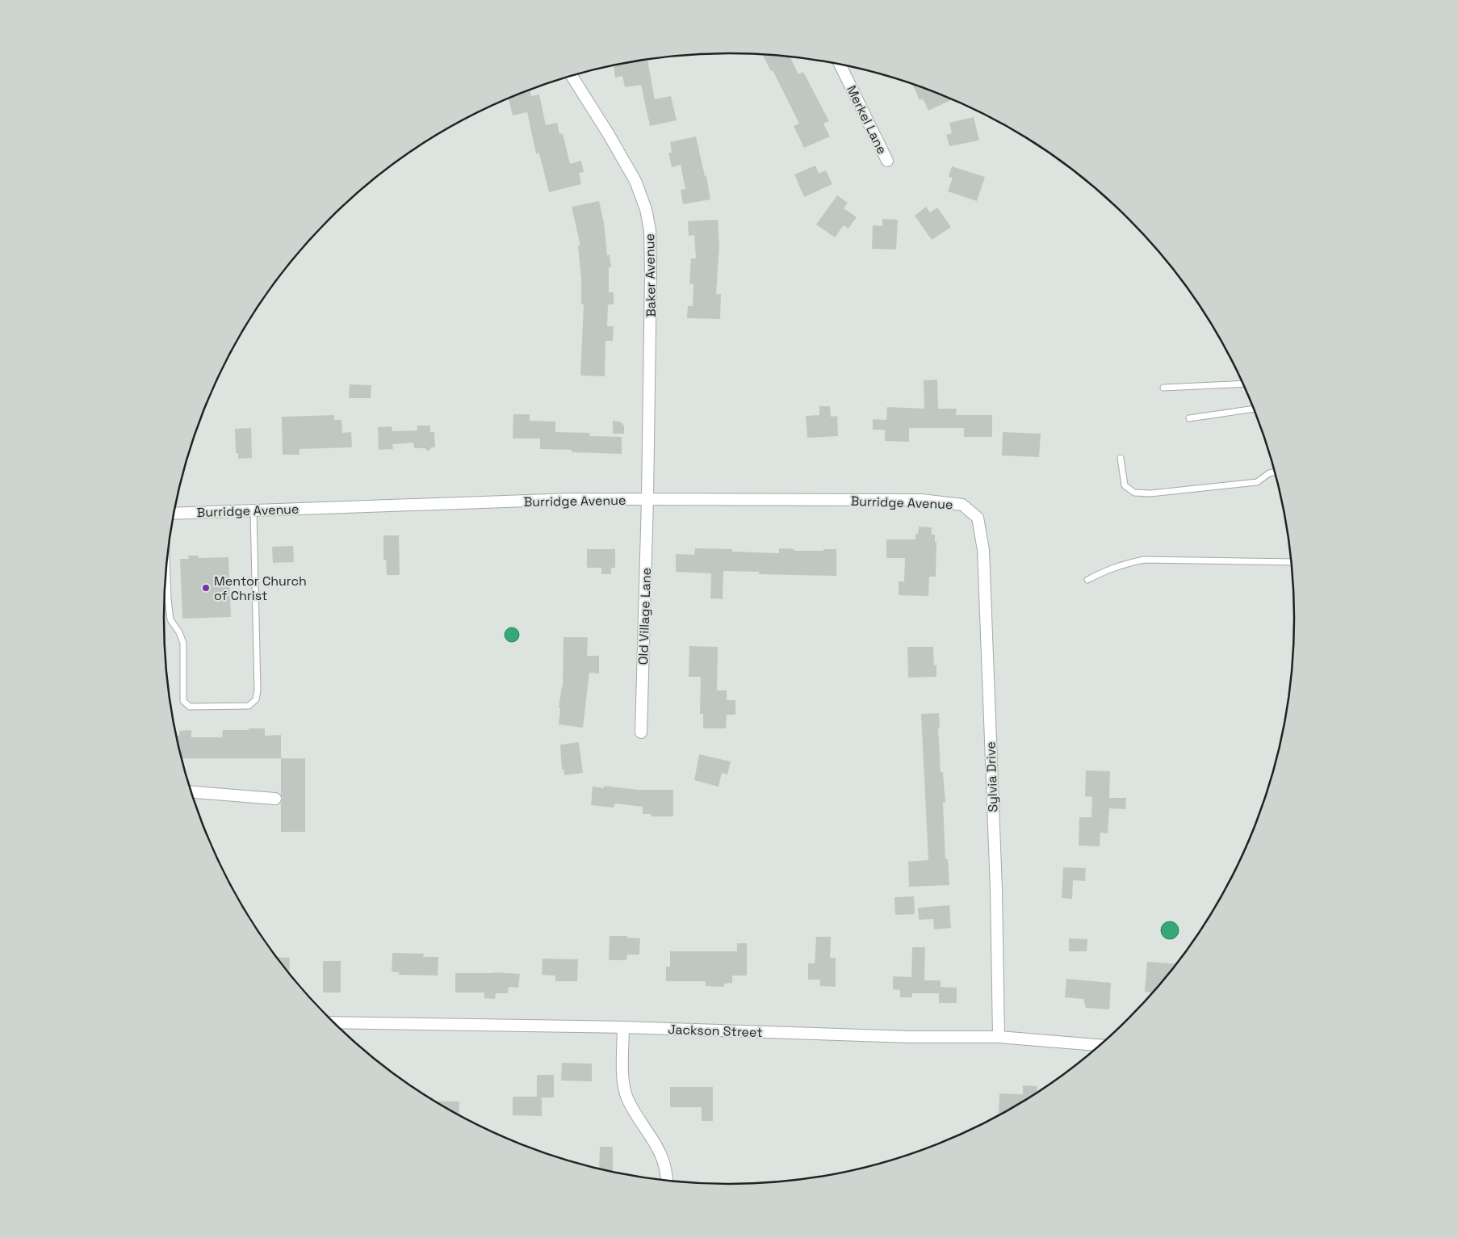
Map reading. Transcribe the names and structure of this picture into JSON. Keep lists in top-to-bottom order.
{
  "streets": {
    "street": [
      "Merkel Lane",
      "Baker Avenue",
      "Burridge Avenue",
      "Old Village Lane",
      "Sylvia Drive",
      "Jackson Street"
    ]
  },
  "crossings": [
    ["Baker Avenue", "Burridge Avenue"],
    ["Baker Avenue", "Old Village Lane"],
    ["Burridge Avenue", "Old Village Lane"],
    ["Burridge Avenue", "Sylvia Drive"],
    ["Sylvia Drive", "Jackson Street"]
  ],
  "places": ["Mentor Church of Christ"]
}
